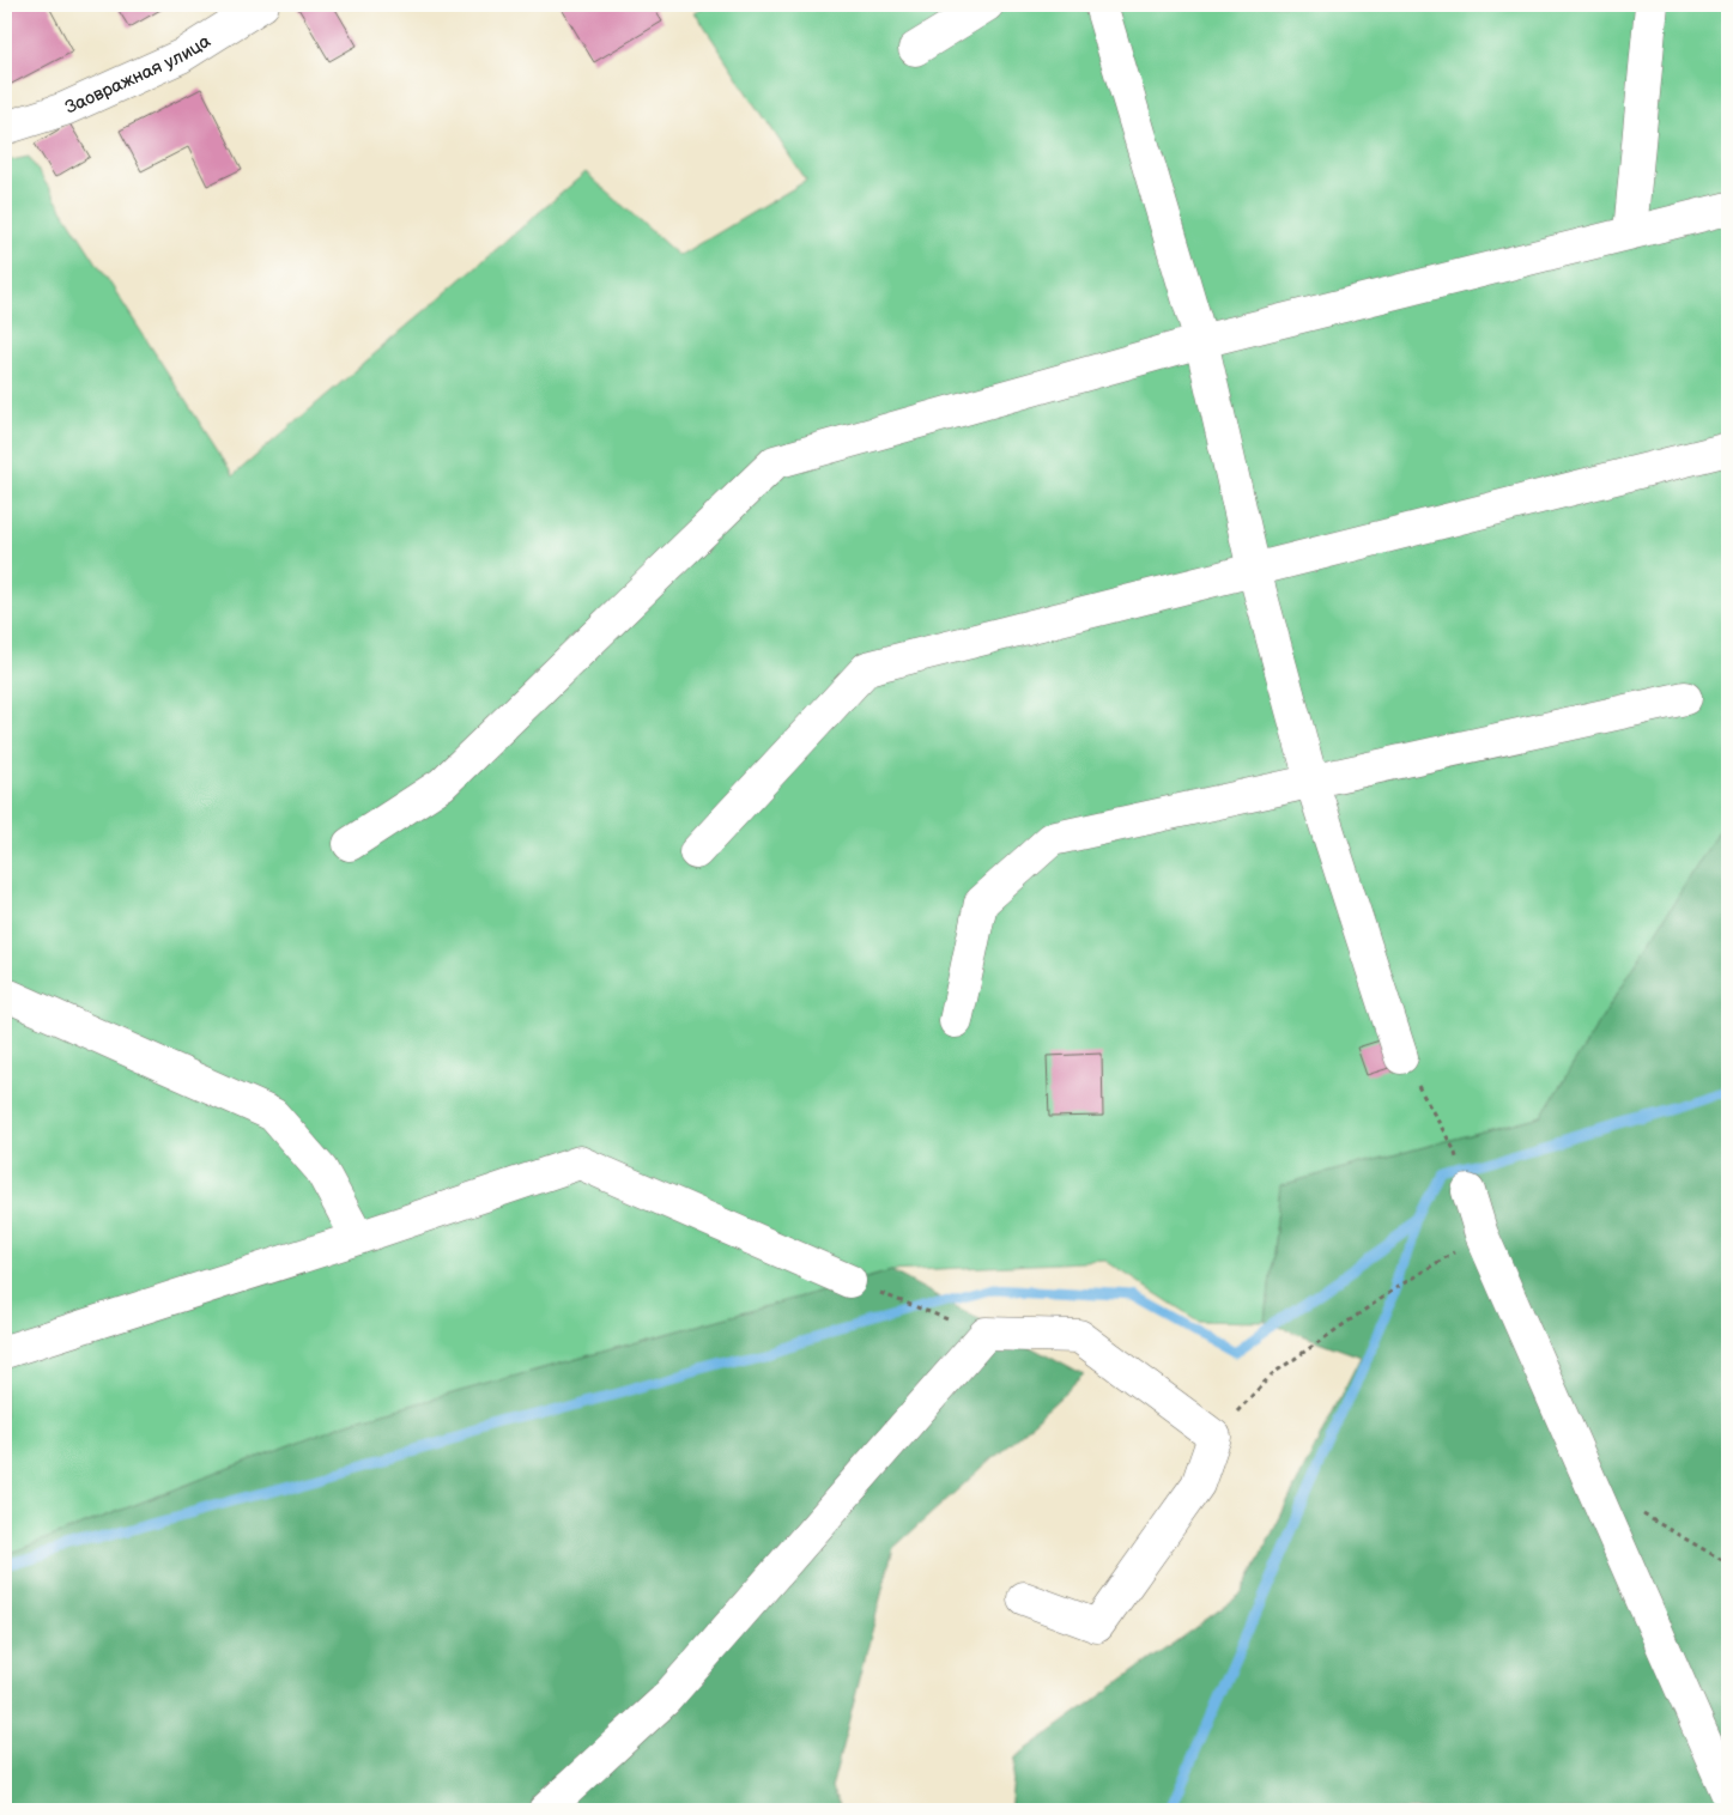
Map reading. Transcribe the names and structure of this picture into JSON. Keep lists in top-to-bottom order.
{
  "streets": {
    "street": ["Заовражная улица"]
  }
}
